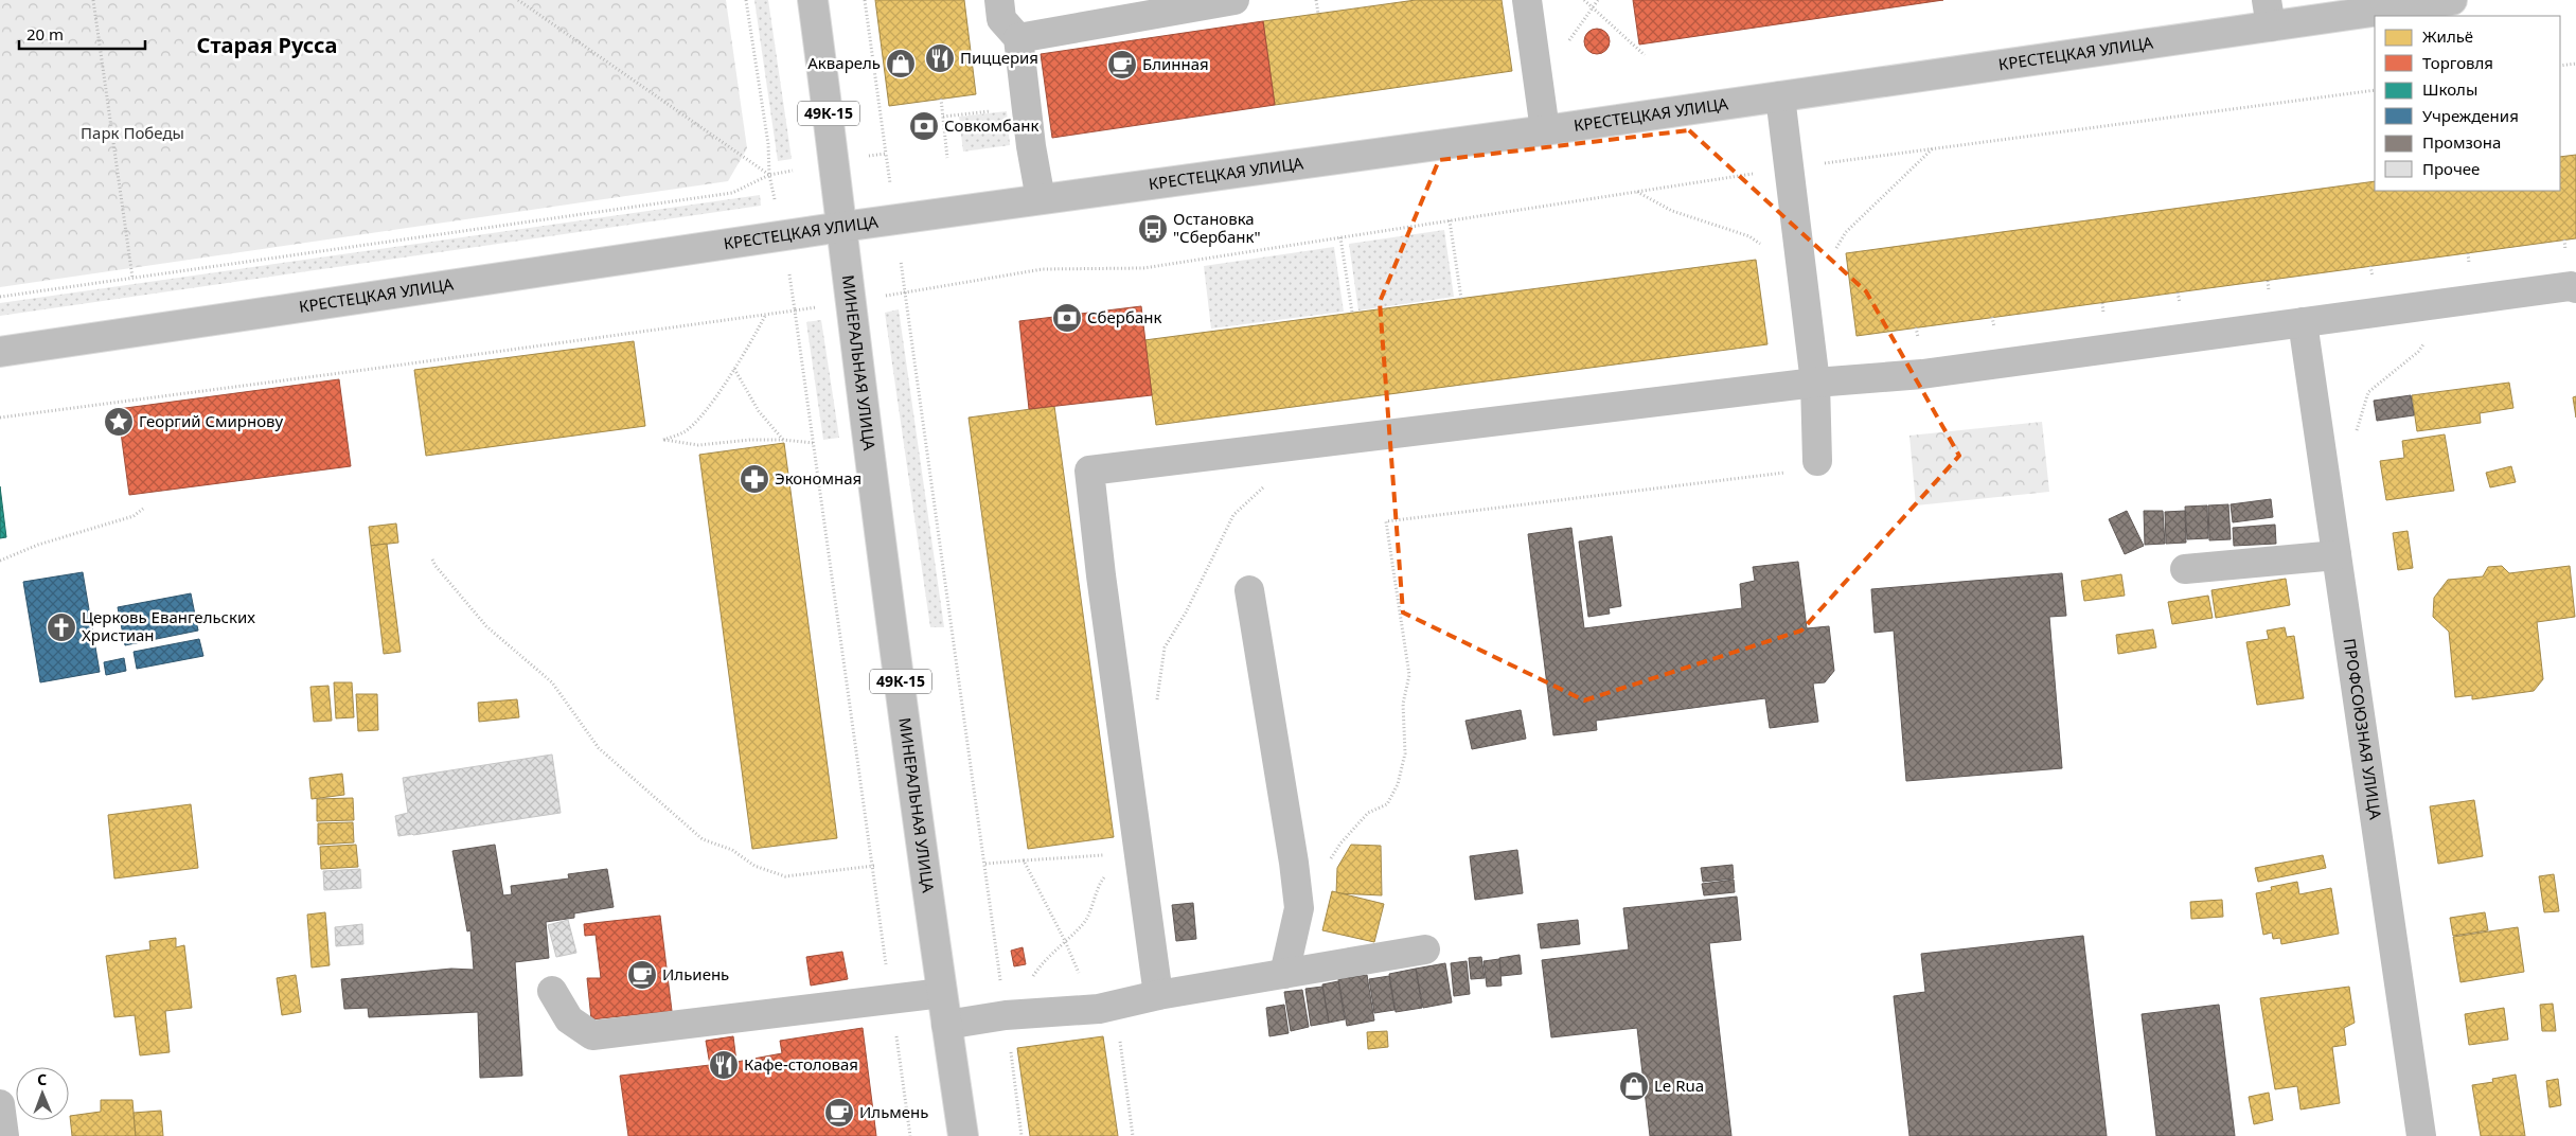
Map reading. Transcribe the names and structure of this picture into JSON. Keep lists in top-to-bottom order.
{
  "streets": {
    "main road": [
      "КРЕСТЕЦКАЯ УЛИЦА",
      "49К-15",
      "МИНЕРАЛЬНАЯ УЛИЦА",
      "ПРОФСОЮЗНАЯ УЛИЦА"
    ]
  },
  "crossings": [
    ["КРЕСТЕЦКАЯ УЛИЦА", "МИНЕРАЛЬНАЯ УЛИЦА"]
  ],
  "districts": ["Старая Русса"],
  "parks": ["Парк Победы"],
  "places": {
    "restaurant": ["Пиццерия", "Кафе-столовая"],
    "shop": ["Акварель", "Le Rua"],
    "cafe": ["Блинная", "Ильиень", "Ильмень"],
    "bank": ["Совкомбанк", "Сбербанк"],
    "bus stop": ["Остановка \"Сбербанк\""],
    "place": ["Георгий Смирнову"],
    "pharmacy": ["Экономная"],
    "church": ["Церковь Евангельских Христиан"]
  },
  "legend": [
    "Жильё",
    "Торговля",
    "Школы",
    "Учреждения",
    "Промзона",
    "Прочее"
  ],
  "scale_bar": "20 m",
  "north": "top"
}
